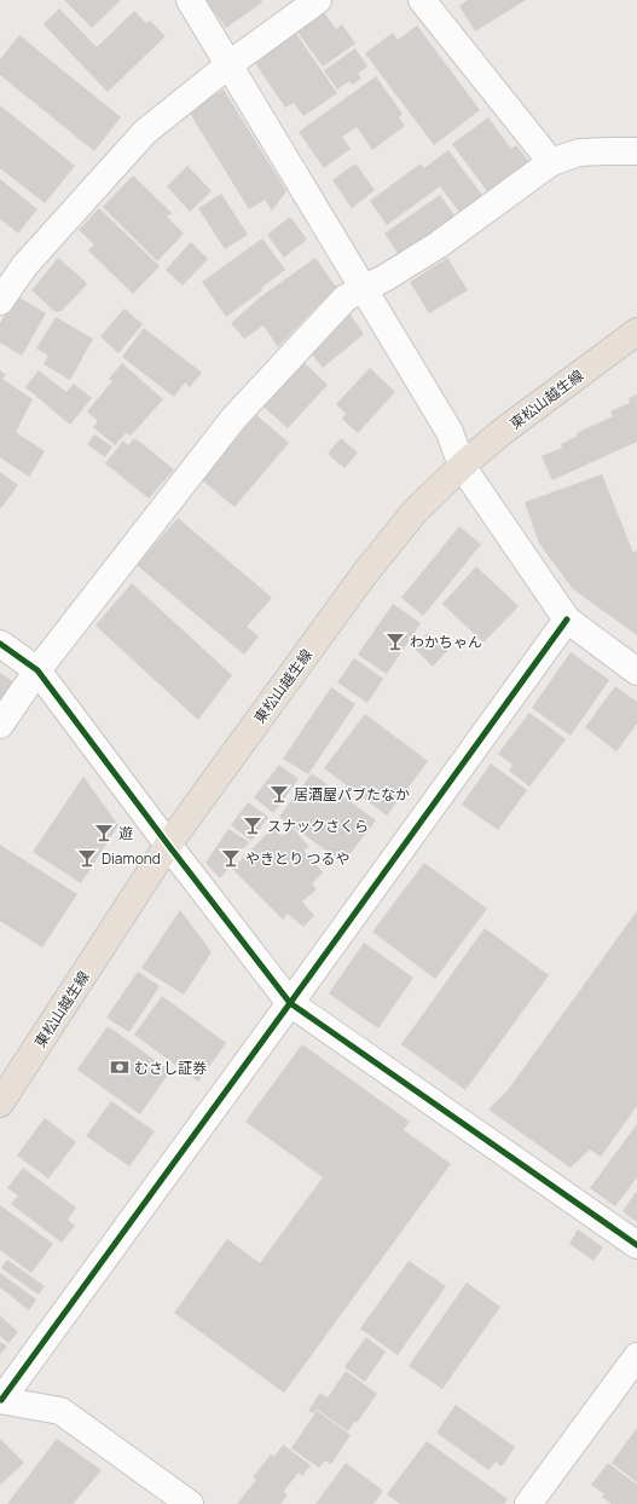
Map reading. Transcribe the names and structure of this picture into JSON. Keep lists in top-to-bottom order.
{
  "streets": {
    "main road": ["東松山越生線"]
  },
  "places": {
    "bar": [
      "わかちゃん",
      "居酒屋パブたなか",
      "スナックさくら",
      "遊",
      "Diamond",
      "やきとり つるや"
    ],
    "bank": ["むさし証券"]
  }
}
